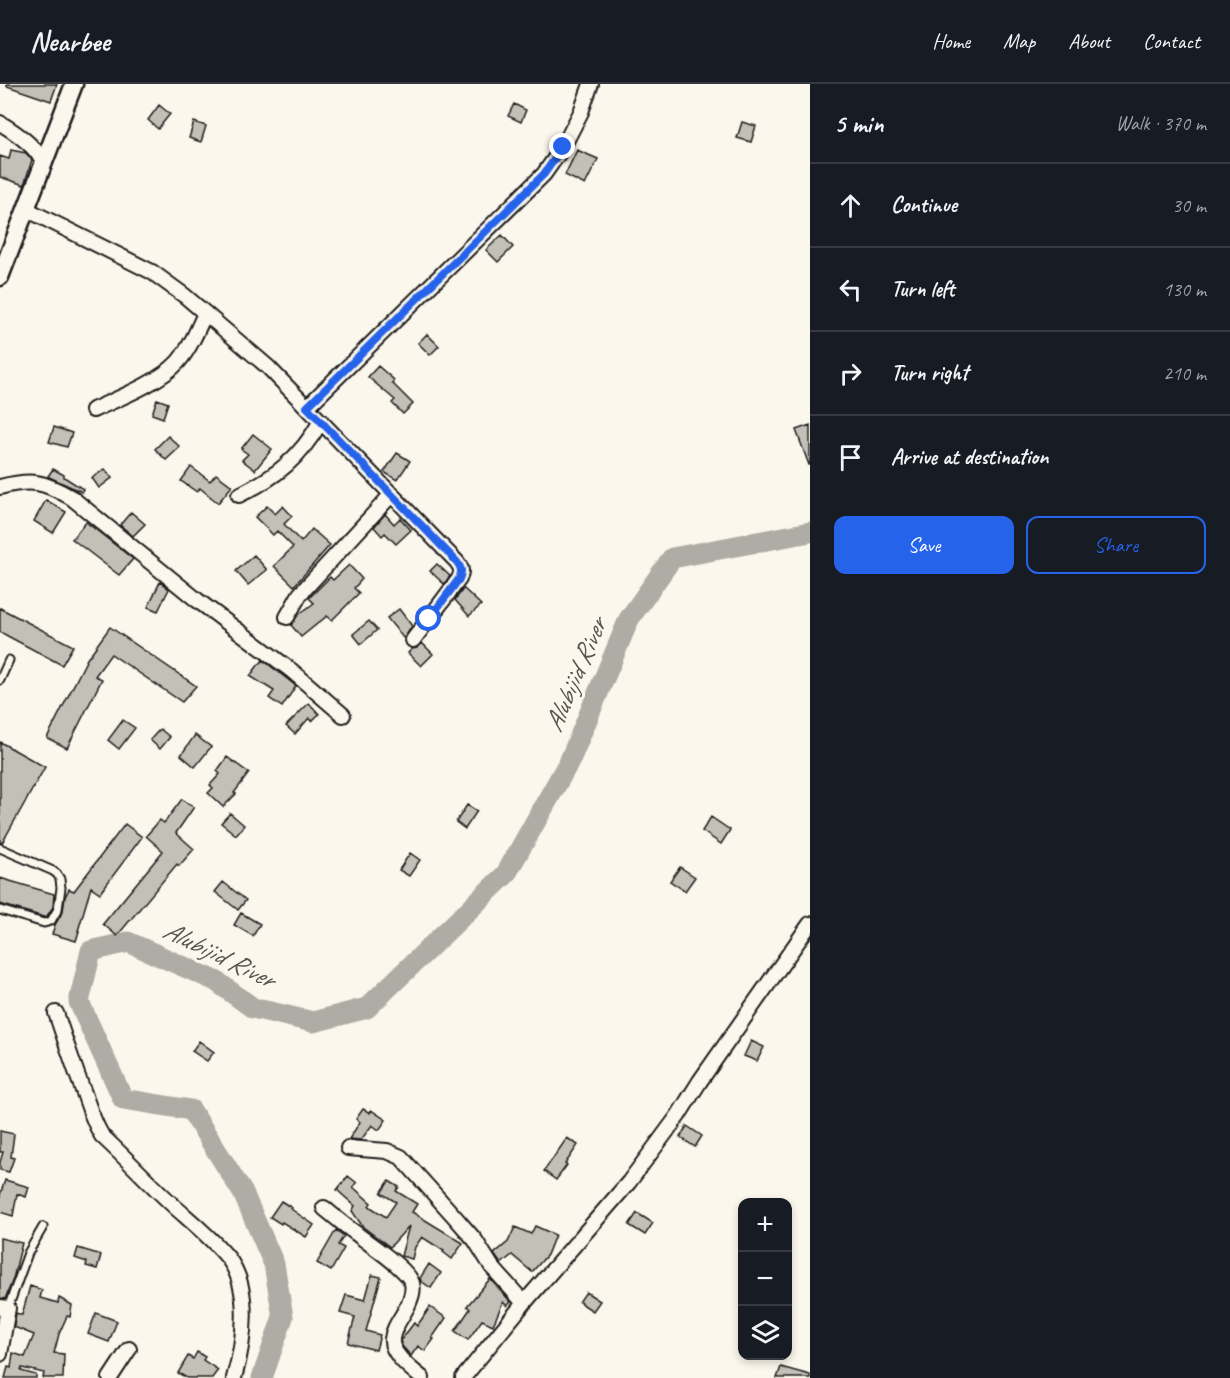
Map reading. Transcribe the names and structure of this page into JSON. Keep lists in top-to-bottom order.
{
  "water": ["Alubijid River"],
  "page": {
    "header": "Nearbee",
    "nav": [
      "Home",
      "Map",
      "About",
      "Contact"
    ],
    "heading": ["5 min", "Walk · 370 m"],
    "list": [
      ["Continue", "30 m"],
      ["Turn left", "130 m"],
      ["Turn right", "210 m"],
      "Arrive at destination"
    ],
    "buttons": ["Save", "Share"],
    "map_buttons": ["+", "−"]
  }
}
